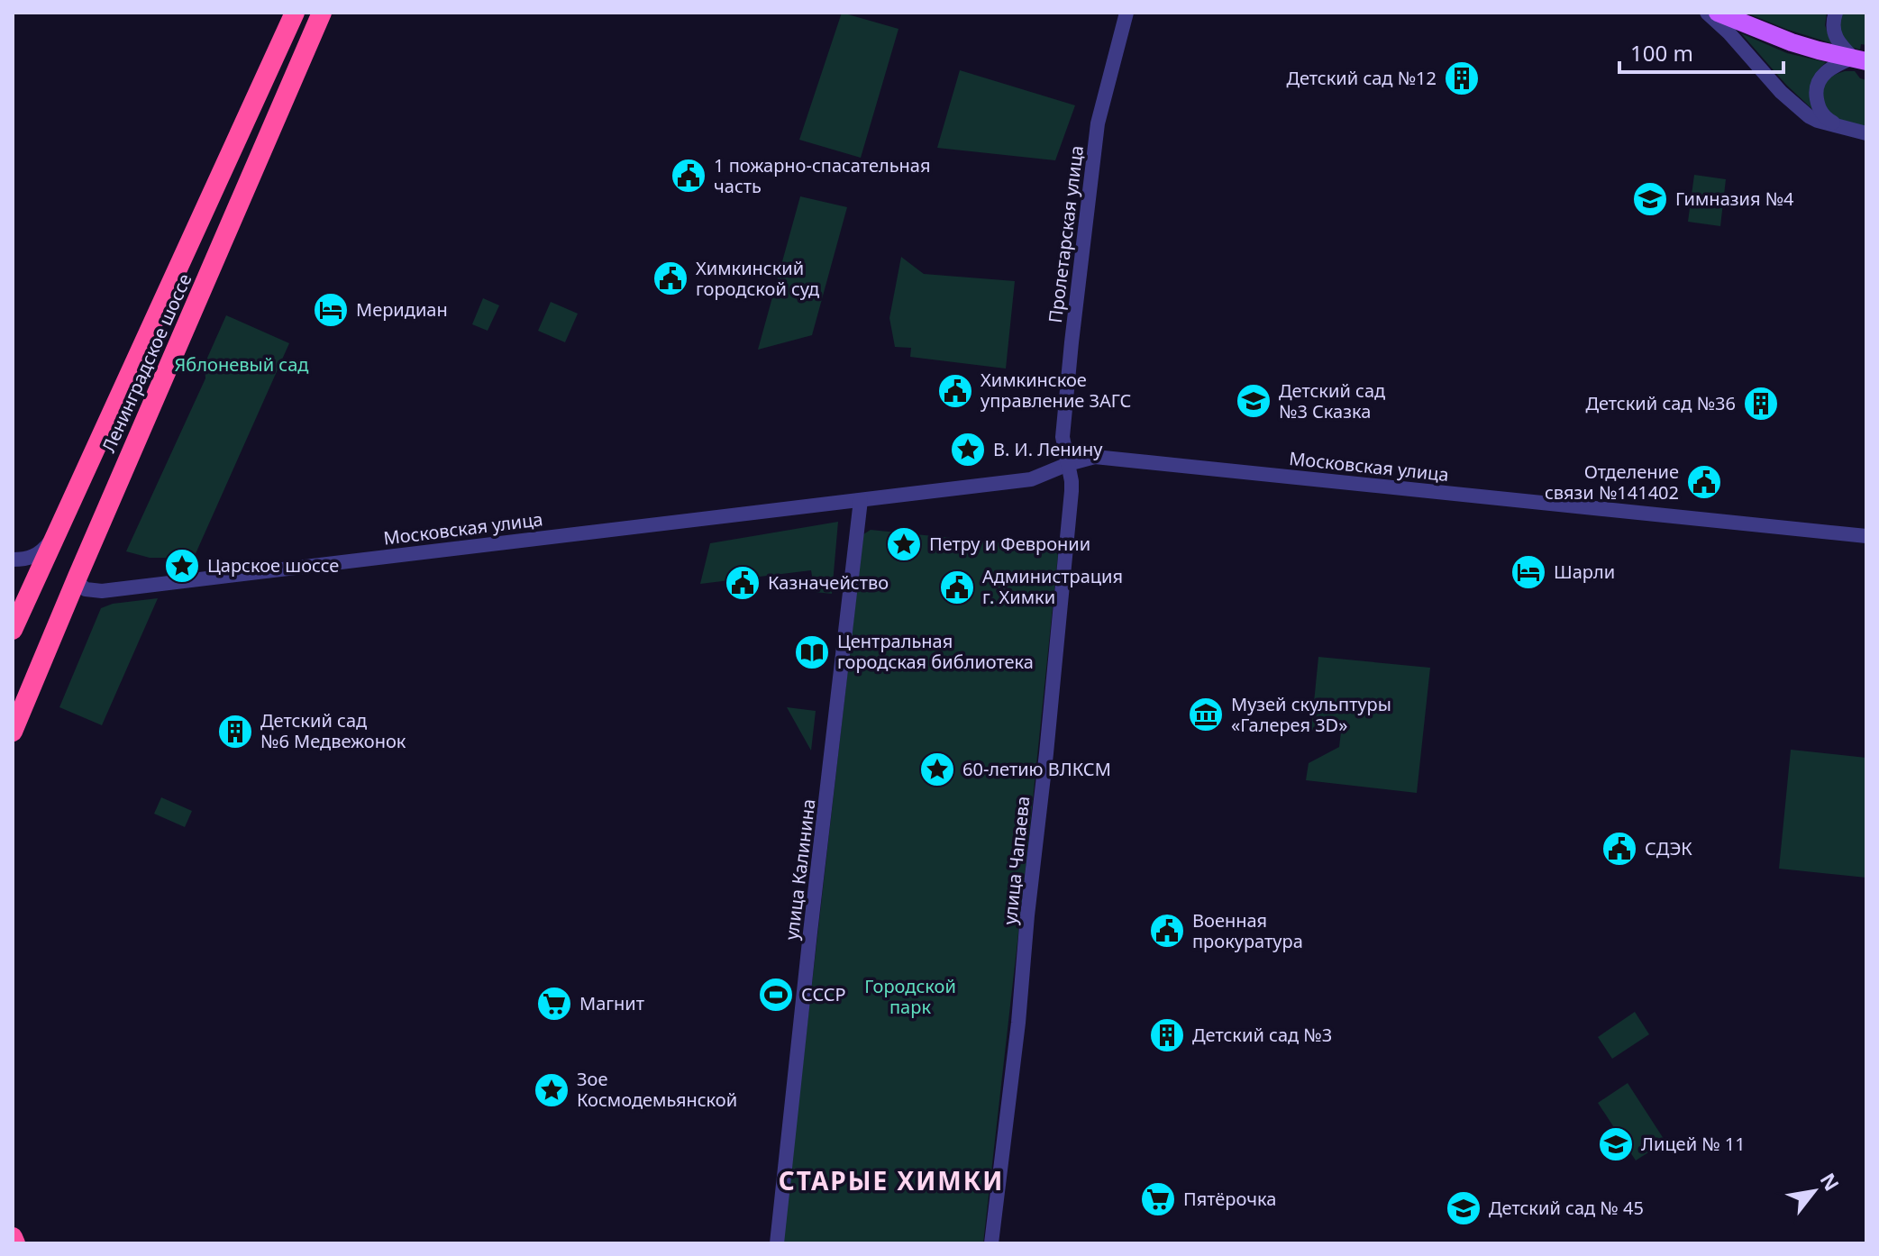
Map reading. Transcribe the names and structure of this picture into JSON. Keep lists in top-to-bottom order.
{
  "streets": {
    "highway": ["Ленинградское шоссе"],
    "street": [
      "Пролетарская улица",
      "Московская улица",
      "улица Чапаева",
      "улица Калинина"
    ]
  },
  "crossings": [
    ["Пролетарская улица", "Московская улица"],
    ["Пролетарская улица", "улица Чапаева"],
    ["Ленинградское шоссе", "Московская улица"],
    ["Московская улица", "улица Чапаева"],
    ["Московская улица", "улица Калинина"]
  ],
  "districts": ["СТАРЫЕ ХИМКИ"],
  "parks": ["Яблоневый сад", "Городской парк"],
  "places": {
    "building": [
      "Детский сад №12",
      "Детский сад №36",
      "Детский сад №6 Медвежонок",
      "Детский сад №3"
    ],
    "public building": [
      "1 пожарно-спасательная часть",
      "Химкинский городской суд",
      "Химкинское управление ЗАГС",
      "Отделение связи №141402",
      "Казначейство",
      "Администрация г. Химки",
      "СДЭК",
      "Военная прокуратура"
    ],
    "school or university": [
      "Гимназия №4",
      "Детский сад №3 Сказка",
      "Лицей № 11",
      "Детский сад № 45"
    ],
    "hotel": ["Меридиан", "Шарли"],
    "place": [
      "В. И. Ленину",
      "Петру и Февронии",
      "Царское шоссе",
      "60-летию ВЛКСМ",
      "Зое Космодемьянской"
    ],
    "library": ["Центральная городская библиотека"],
    "museum": ["Музей скульптуры «Галерея 3D»"],
    "sports": ["СССР"],
    "supermarket": ["Магнит", "Пятёрочка"]
  },
  "scale_bar": "100 m",
  "north": "top right"
}
